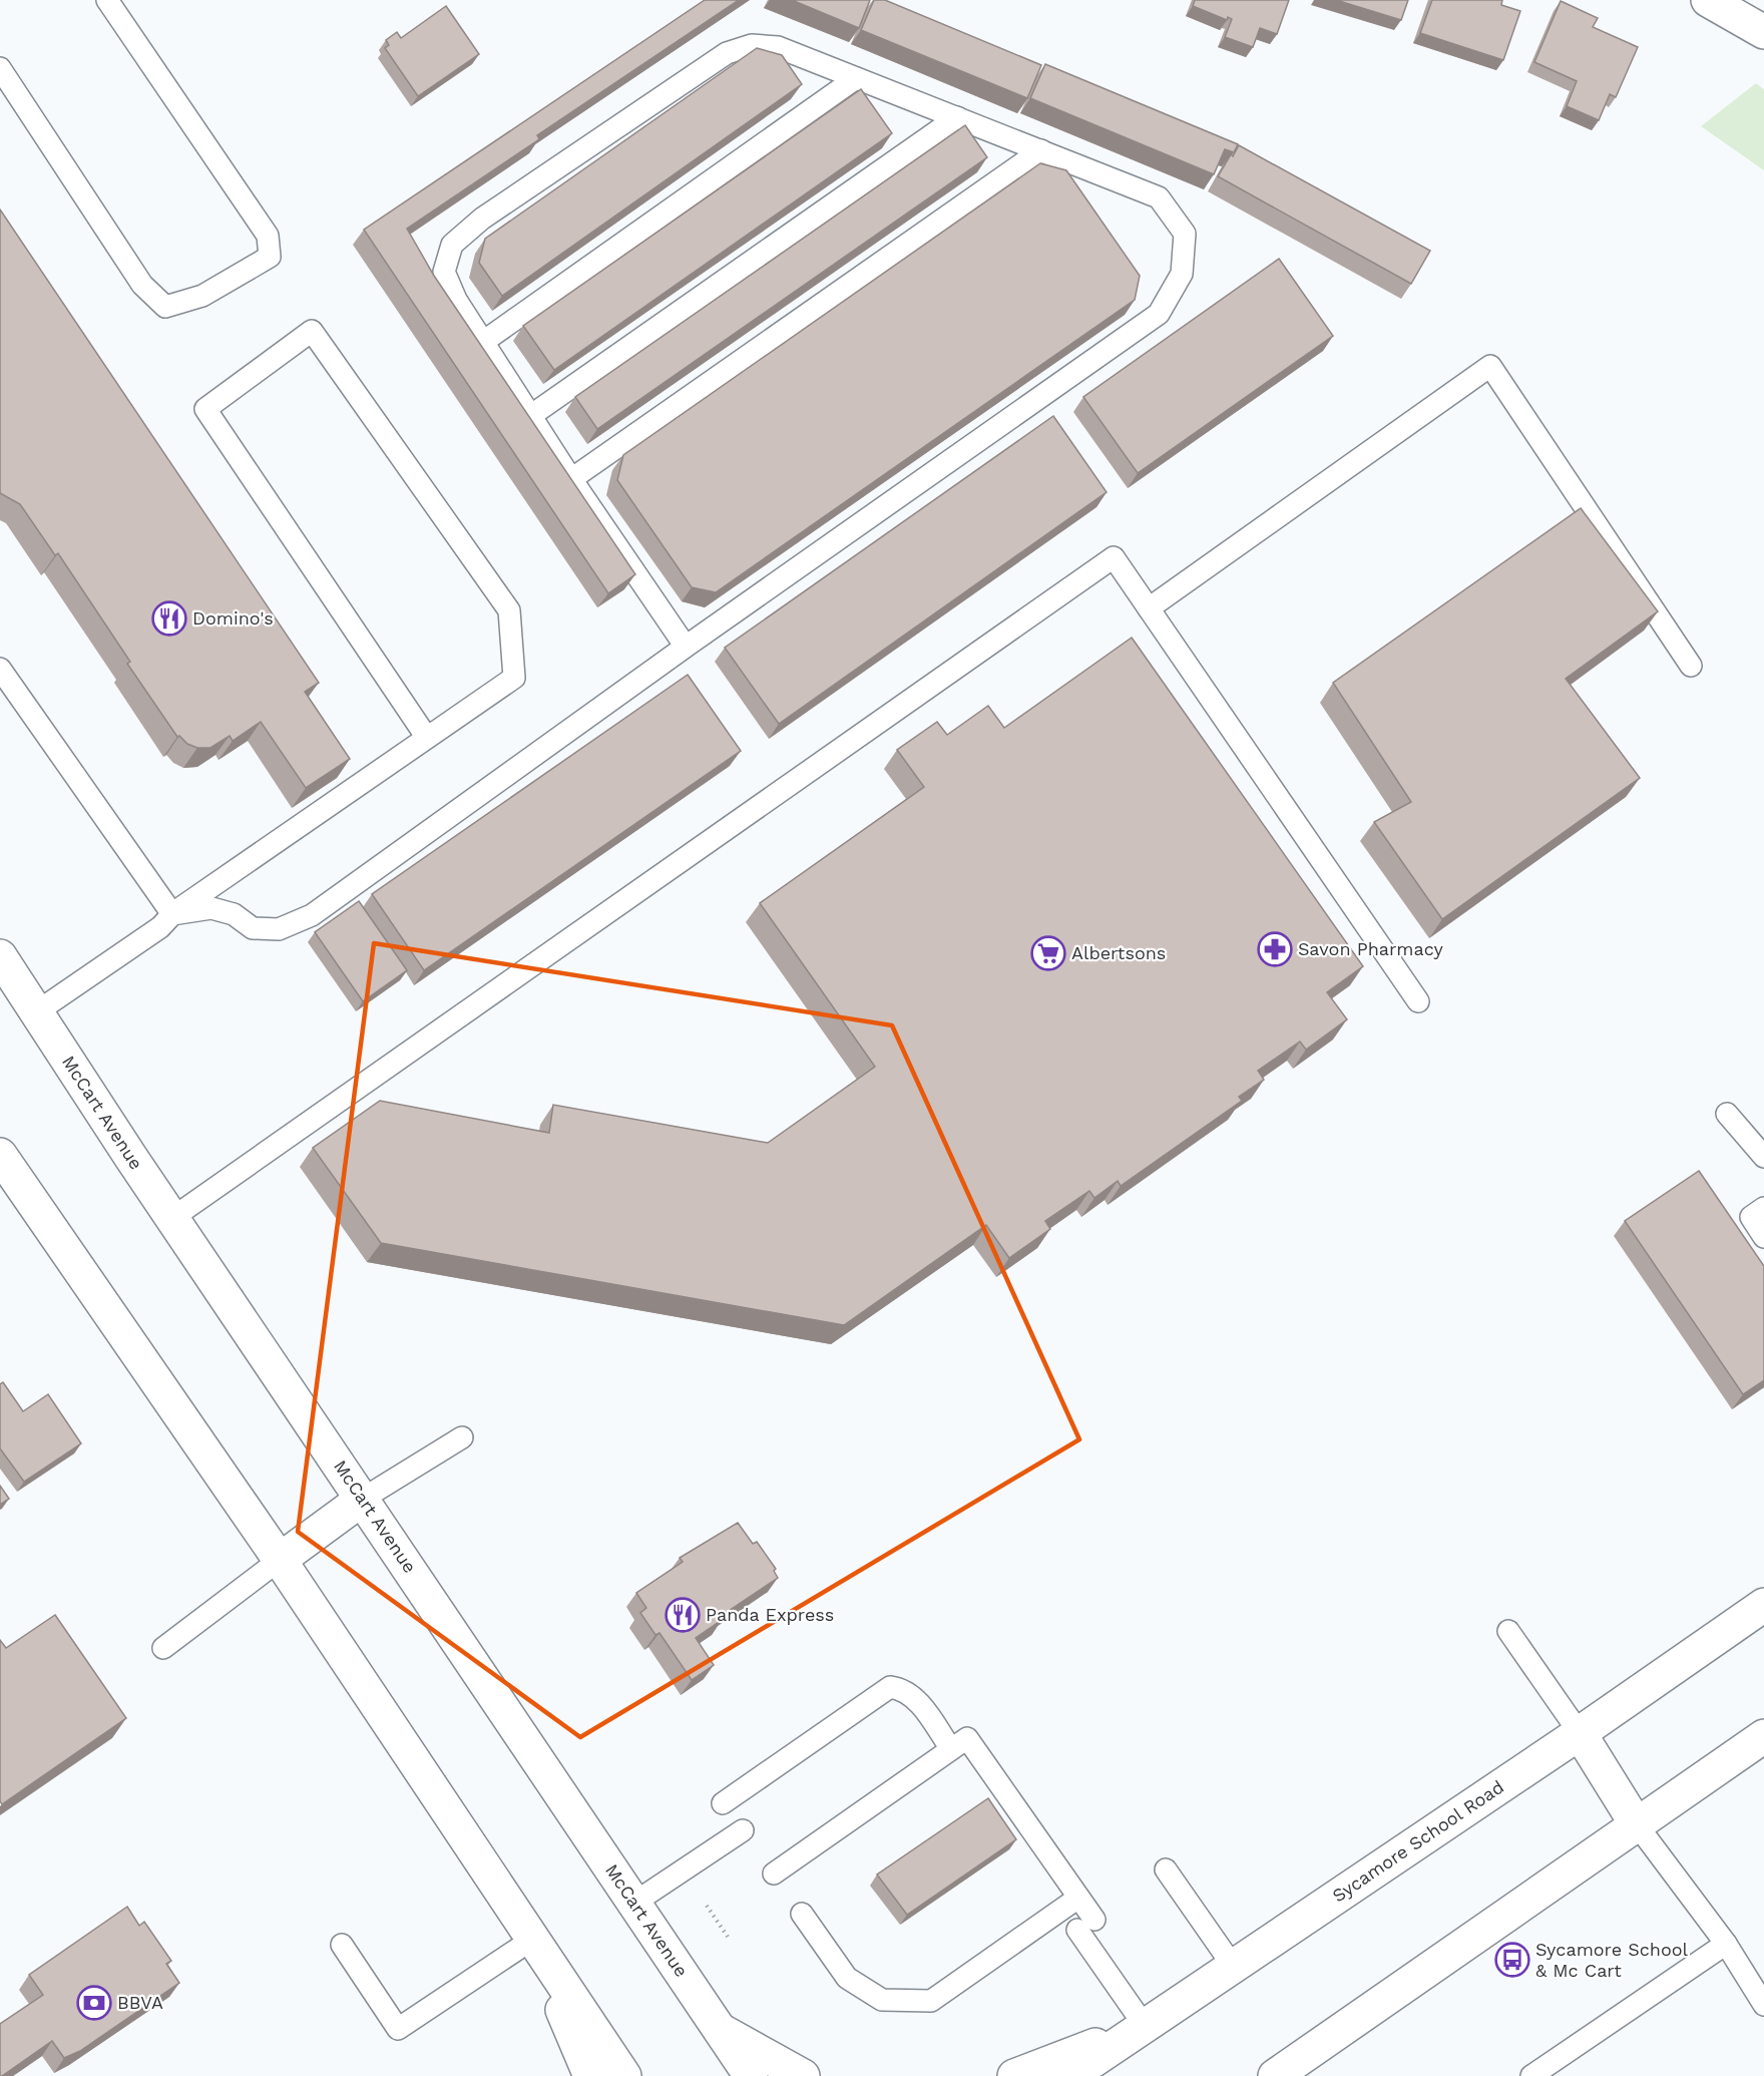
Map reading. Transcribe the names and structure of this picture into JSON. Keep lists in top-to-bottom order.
{
  "streets": {
    "main road": ["McCart Avenue", "Sycamore School Road"]
  },
  "places": {
    "restaurant": ["Domino's", "Panda Express"],
    "pharmacy": ["Savon Pharmacy"],
    "supermarket": ["Albertsons"],
    "bus stop": ["Sycamore School & Mc Cart"],
    "bank": ["BBVA"]
  }
}
